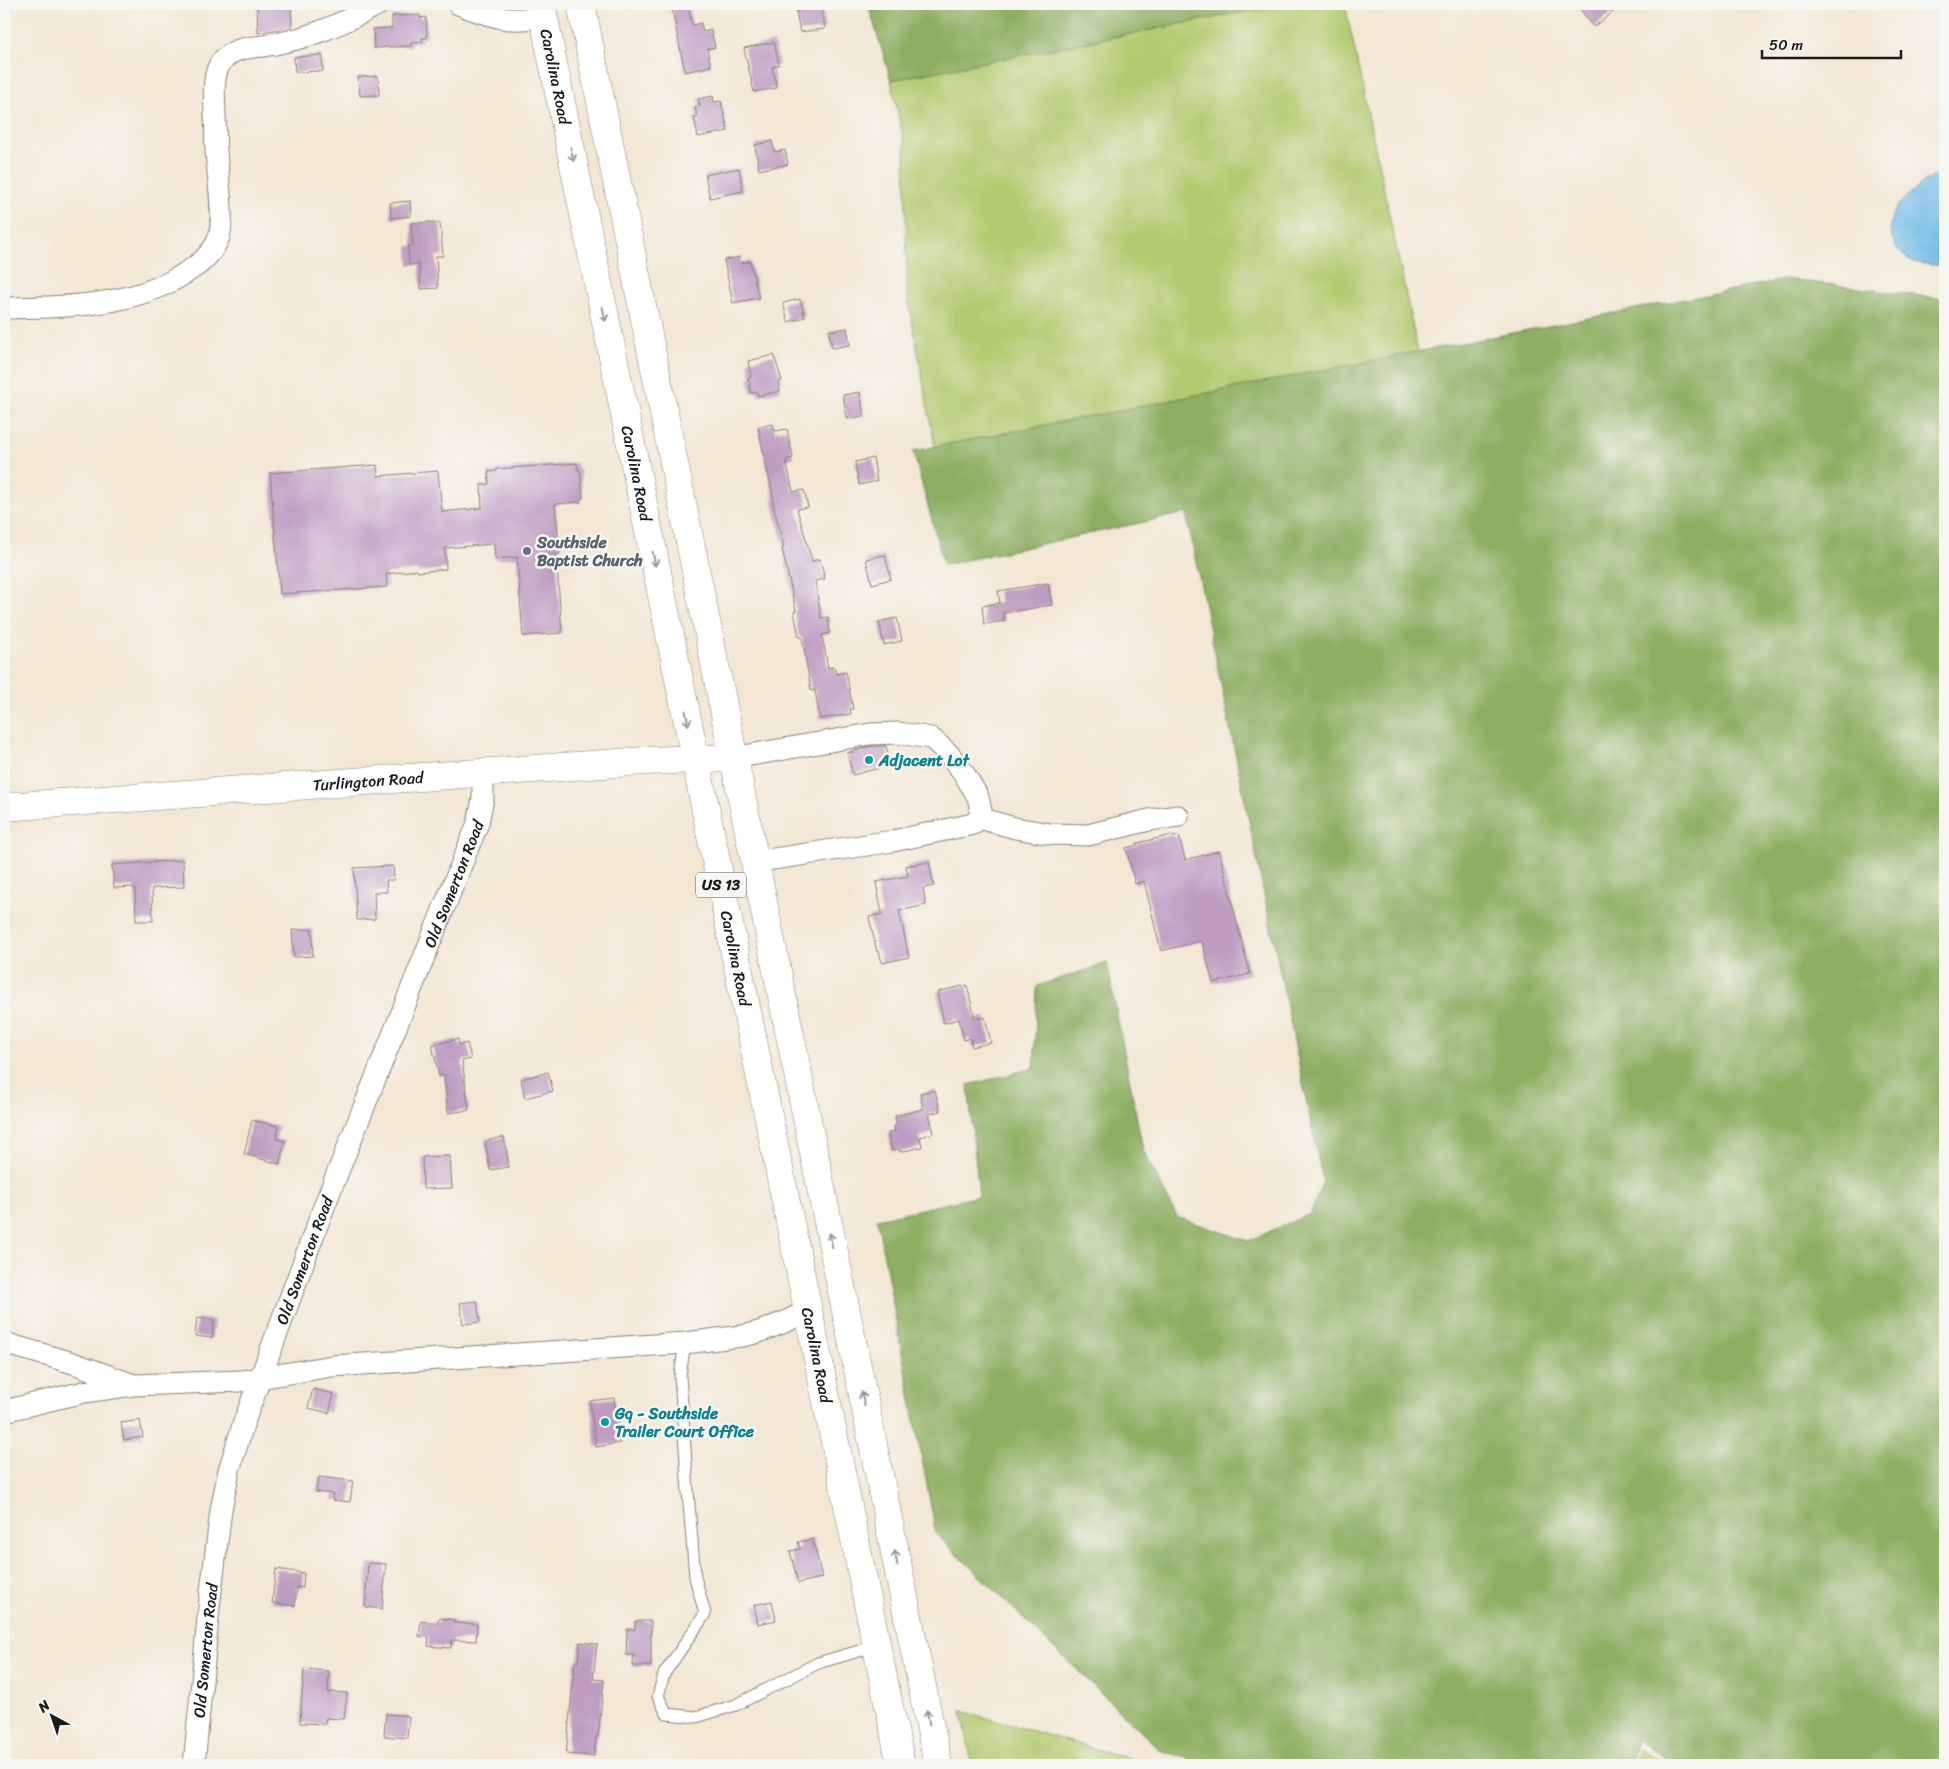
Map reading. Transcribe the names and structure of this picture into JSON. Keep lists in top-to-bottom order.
{
  "streets": {
    "main road": ["Carolina Road", "Turlington Road", "US 13"],
    "street": ["Old Somerton Road"]
  },
  "crossings": [
    ["Carolina Road", "Turlington Road"],
    ["Turlington Road", "Old Somerton Road"],
    ["Turlington Road", "US 13"]
  ],
  "places": ["Southside Baptist Church", "Adjacent Lot", "Gq - Southside Trailer Court Office"],
  "scale_bar": "50 m",
  "north": "top left"
}
